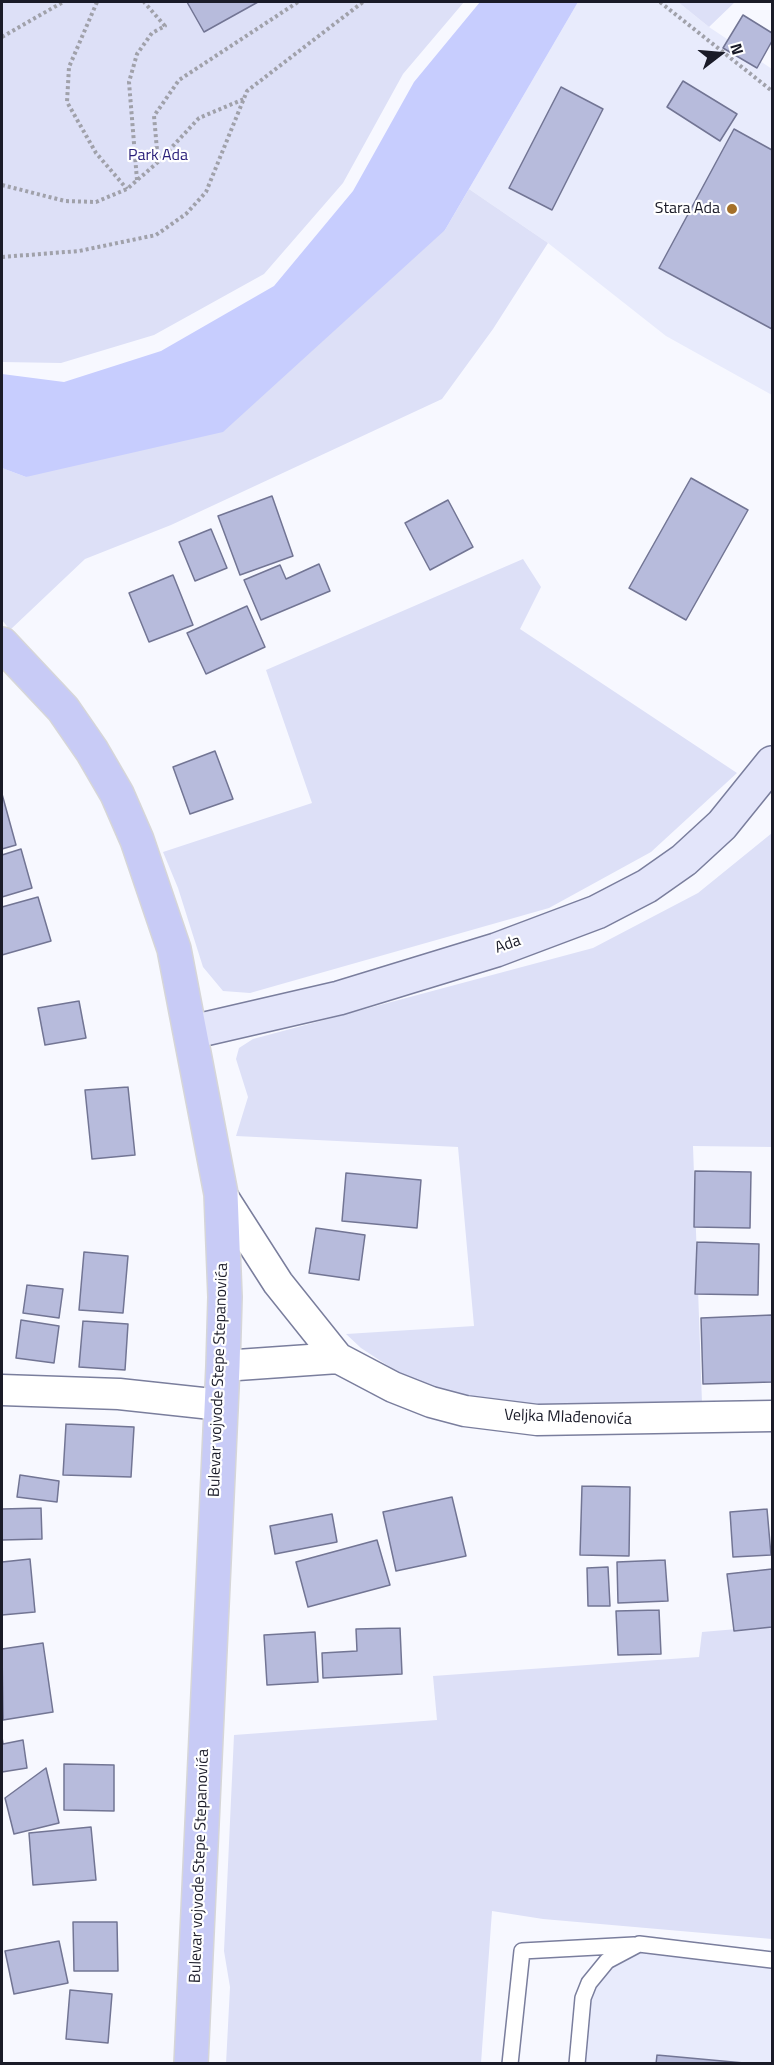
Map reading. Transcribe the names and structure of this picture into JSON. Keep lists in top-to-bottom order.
{
  "streets": {
    "main road": ["Bulevar vojvode Stepe Stepanovića"],
    "street": ["Ada", "Veljka Mlađenovića"]
  },
  "crossings": [
    ["Ada", "Bulevar vojvode Stepe Stepanovića"],
    ["Bulevar vojvode Stepe Stepanovića", "Veljka Mlađenovića"]
  ],
  "parks": ["Park Ada"],
  "places": ["Stara Ada"],
  "north": "right"
}
